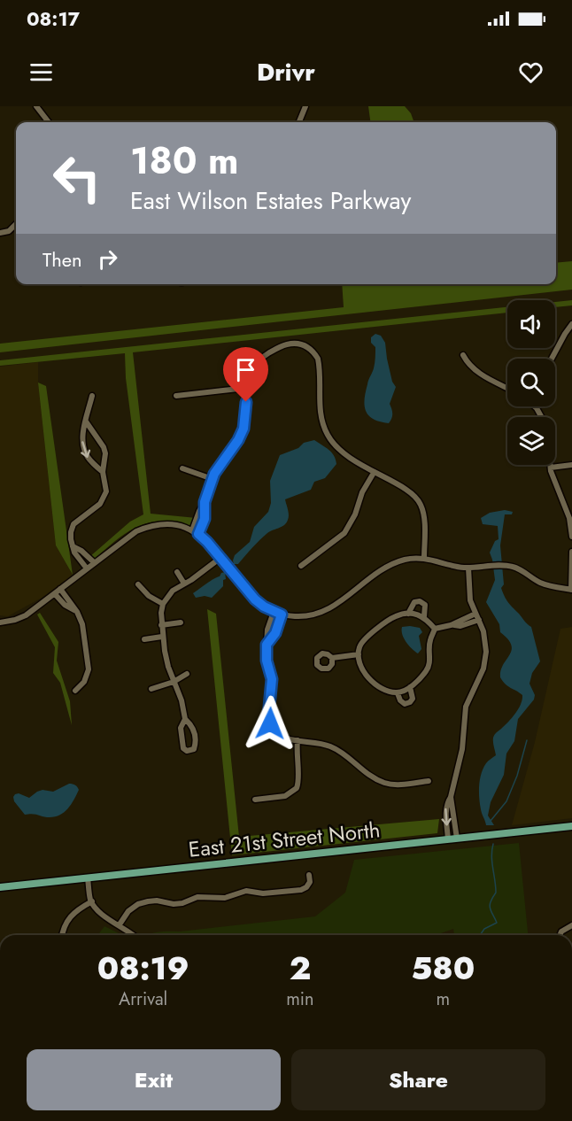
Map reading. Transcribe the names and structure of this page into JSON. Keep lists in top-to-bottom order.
{
  "streets": {
    "main road": ["East 21st Street North"]
  },
  "page": {
    "status": "08:17",
    "header": "Drivr",
    "turn": ["180 m", "East Wilson Estates Parkway"],
    "then": "Then",
    "eta": [
      "08:19",
      "Arrival",
      "2",
      "min",
      "580",
      "m"
    ],
    "buttons": ["Exit", "Share"]
  }
}
